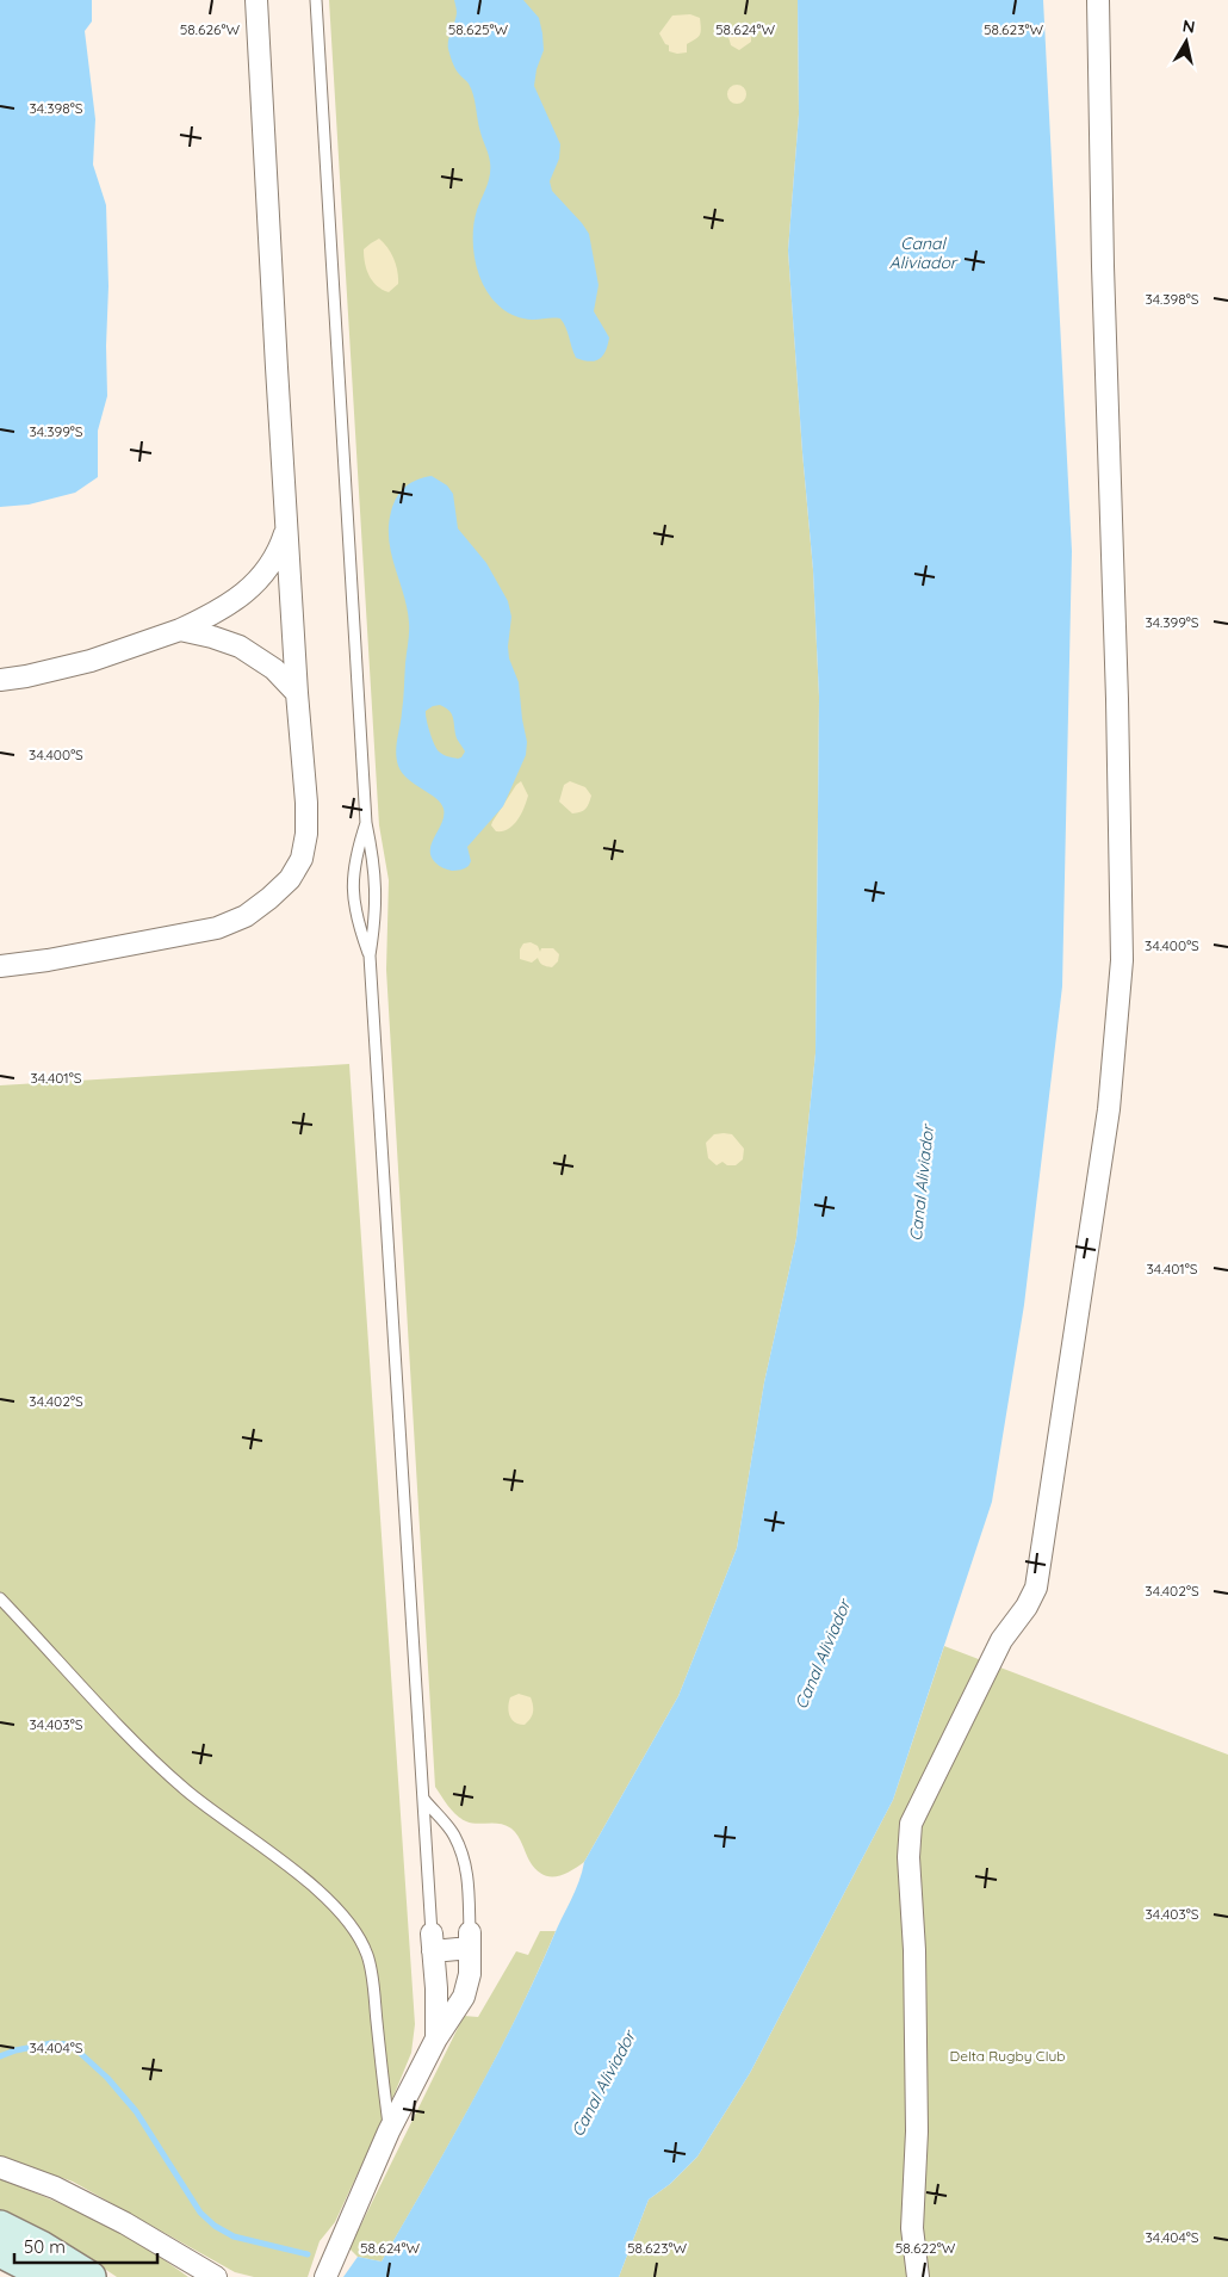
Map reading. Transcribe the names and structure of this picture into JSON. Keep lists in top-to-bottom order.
{
  "water": ["Canal Aliviador"],
  "parks": ["Delta Rugby Club"],
  "scale_bar": "50 m",
  "north": "top",
  "coordinates": [
    "58.625°W",
    "58.624°W",
    "58.623°W",
    "58.626°W",
    "34.398°S",
    "34.399°S",
    "34.400°S",
    "34.401°S",
    "34.402°S",
    "34.403°S",
    "34.404°S",
    "58.622°W"
  ]
}
